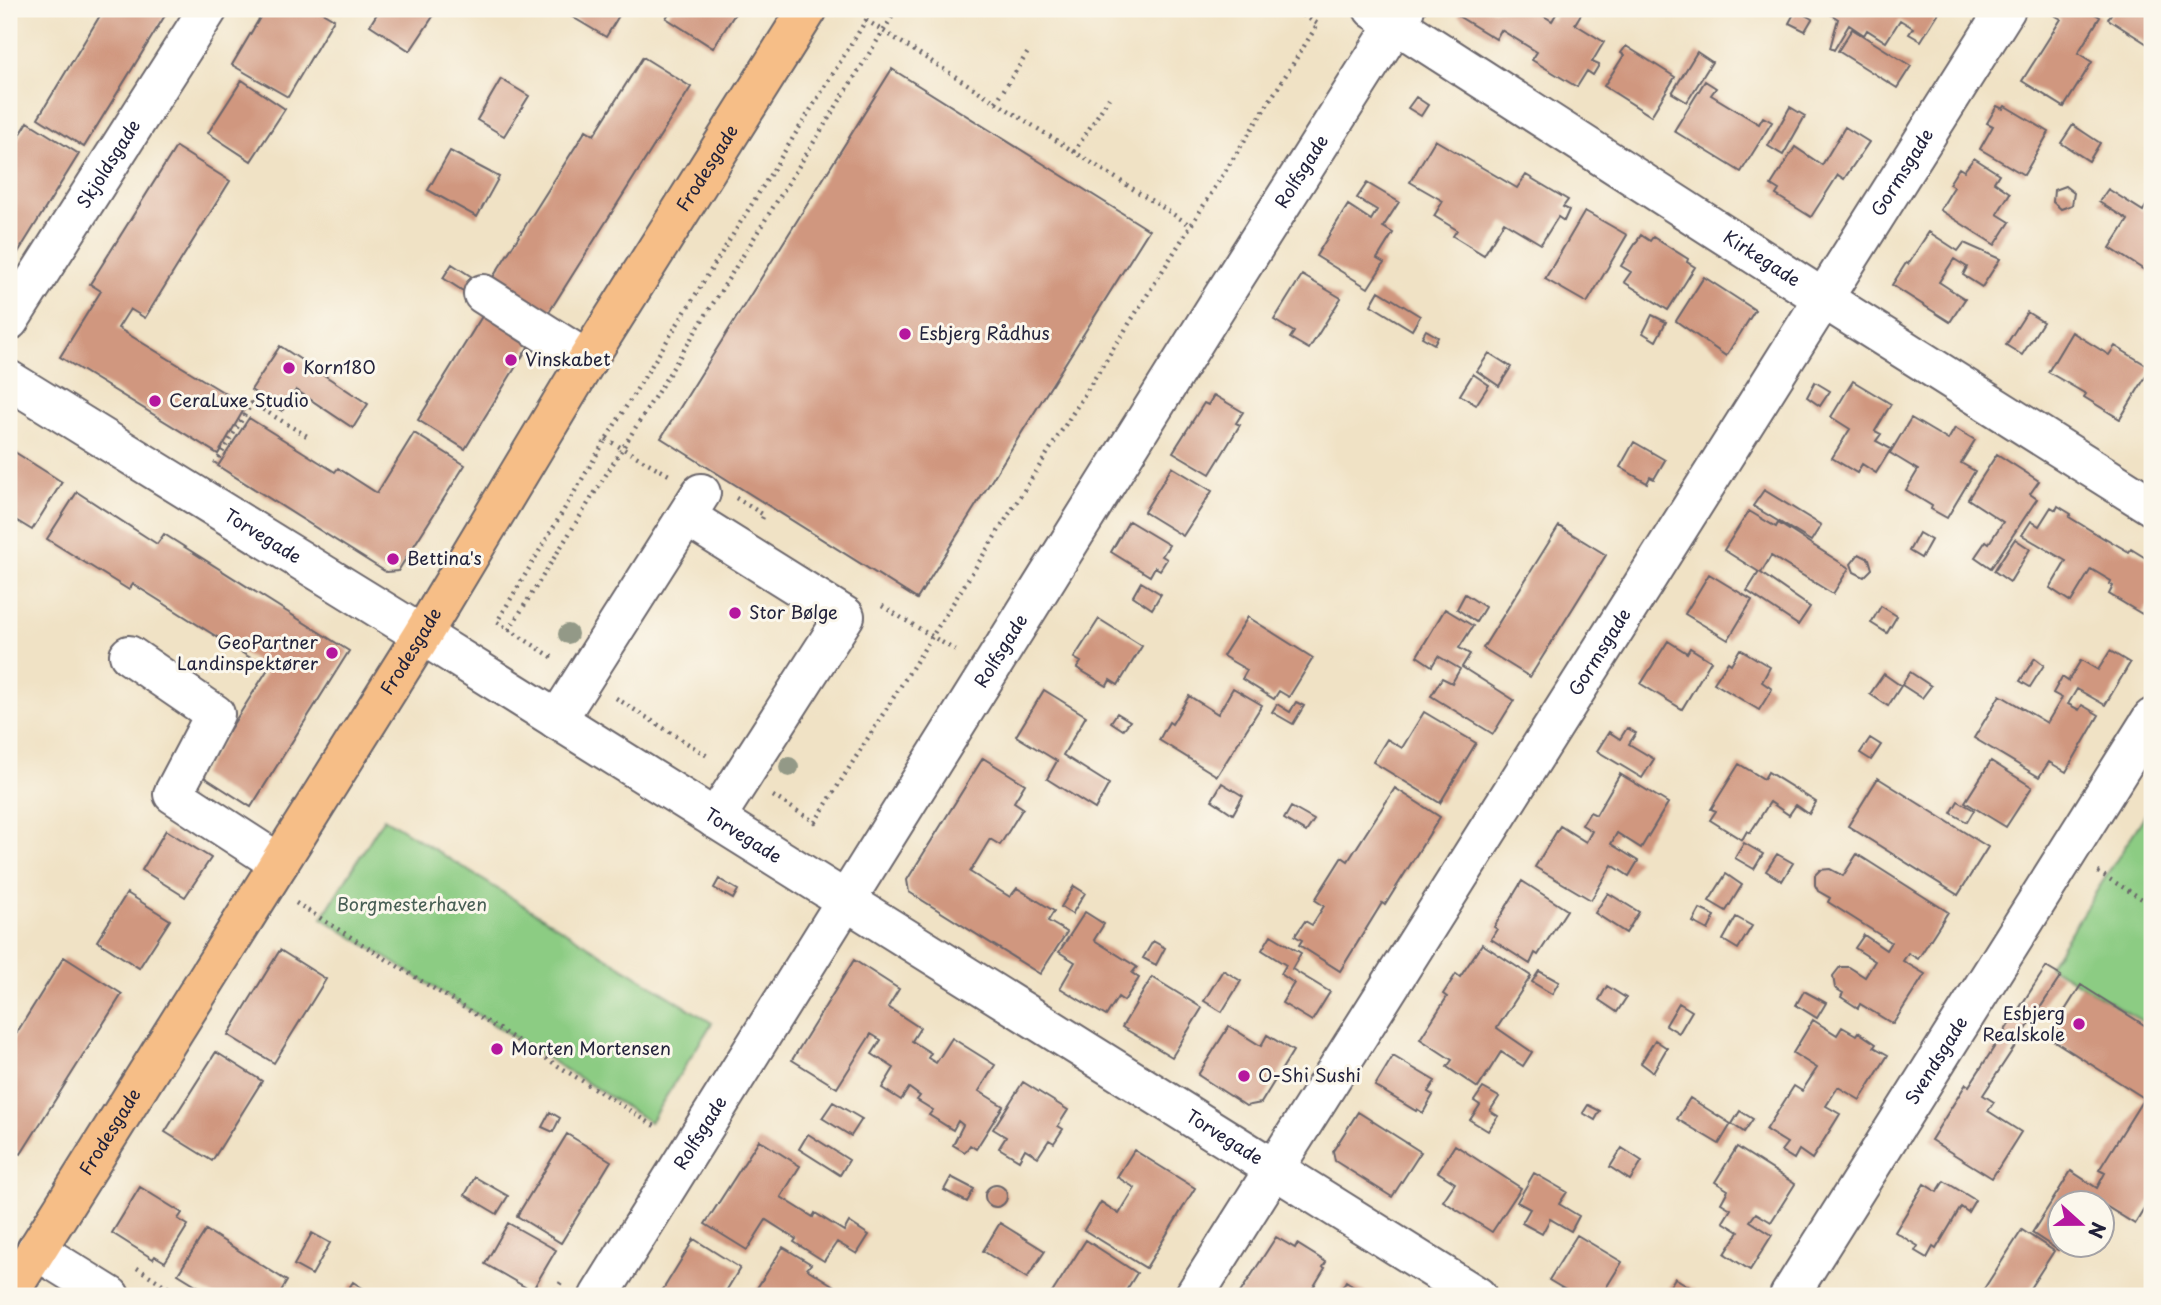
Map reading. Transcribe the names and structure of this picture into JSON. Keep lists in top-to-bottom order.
{
  "streets": {
    "main road": ["Frodesgade"],
    "street": [
      "Skjoldsgade",
      "Rolfsgade",
      "Gormsgade",
      "Kirkegade",
      "Torvegade",
      "Svendsgade"
    ]
  },
  "crossings": [
    ["Frodesgade", "Torvegade"],
    ["Rolfsgade", "Kirkegade"],
    ["Rolfsgade", "Torvegade"],
    ["Gormsgade", "Kirkegade"],
    ["Gormsgade", "Torvegade"]
  ],
  "parks": ["Borgmesterhaven"],
  "places": [
    "Esbjerg Rådhus",
    "Vinskabet",
    "Korn180",
    "CeraLuxe Studio",
    "Bettina's",
    "Stor Bølge",
    "GeoPartner Landinspektører",
    "Esbjerg Realskole",
    "Morten Mortensen",
    "O-Shi Sushi"
  ],
  "north": "right"
}
